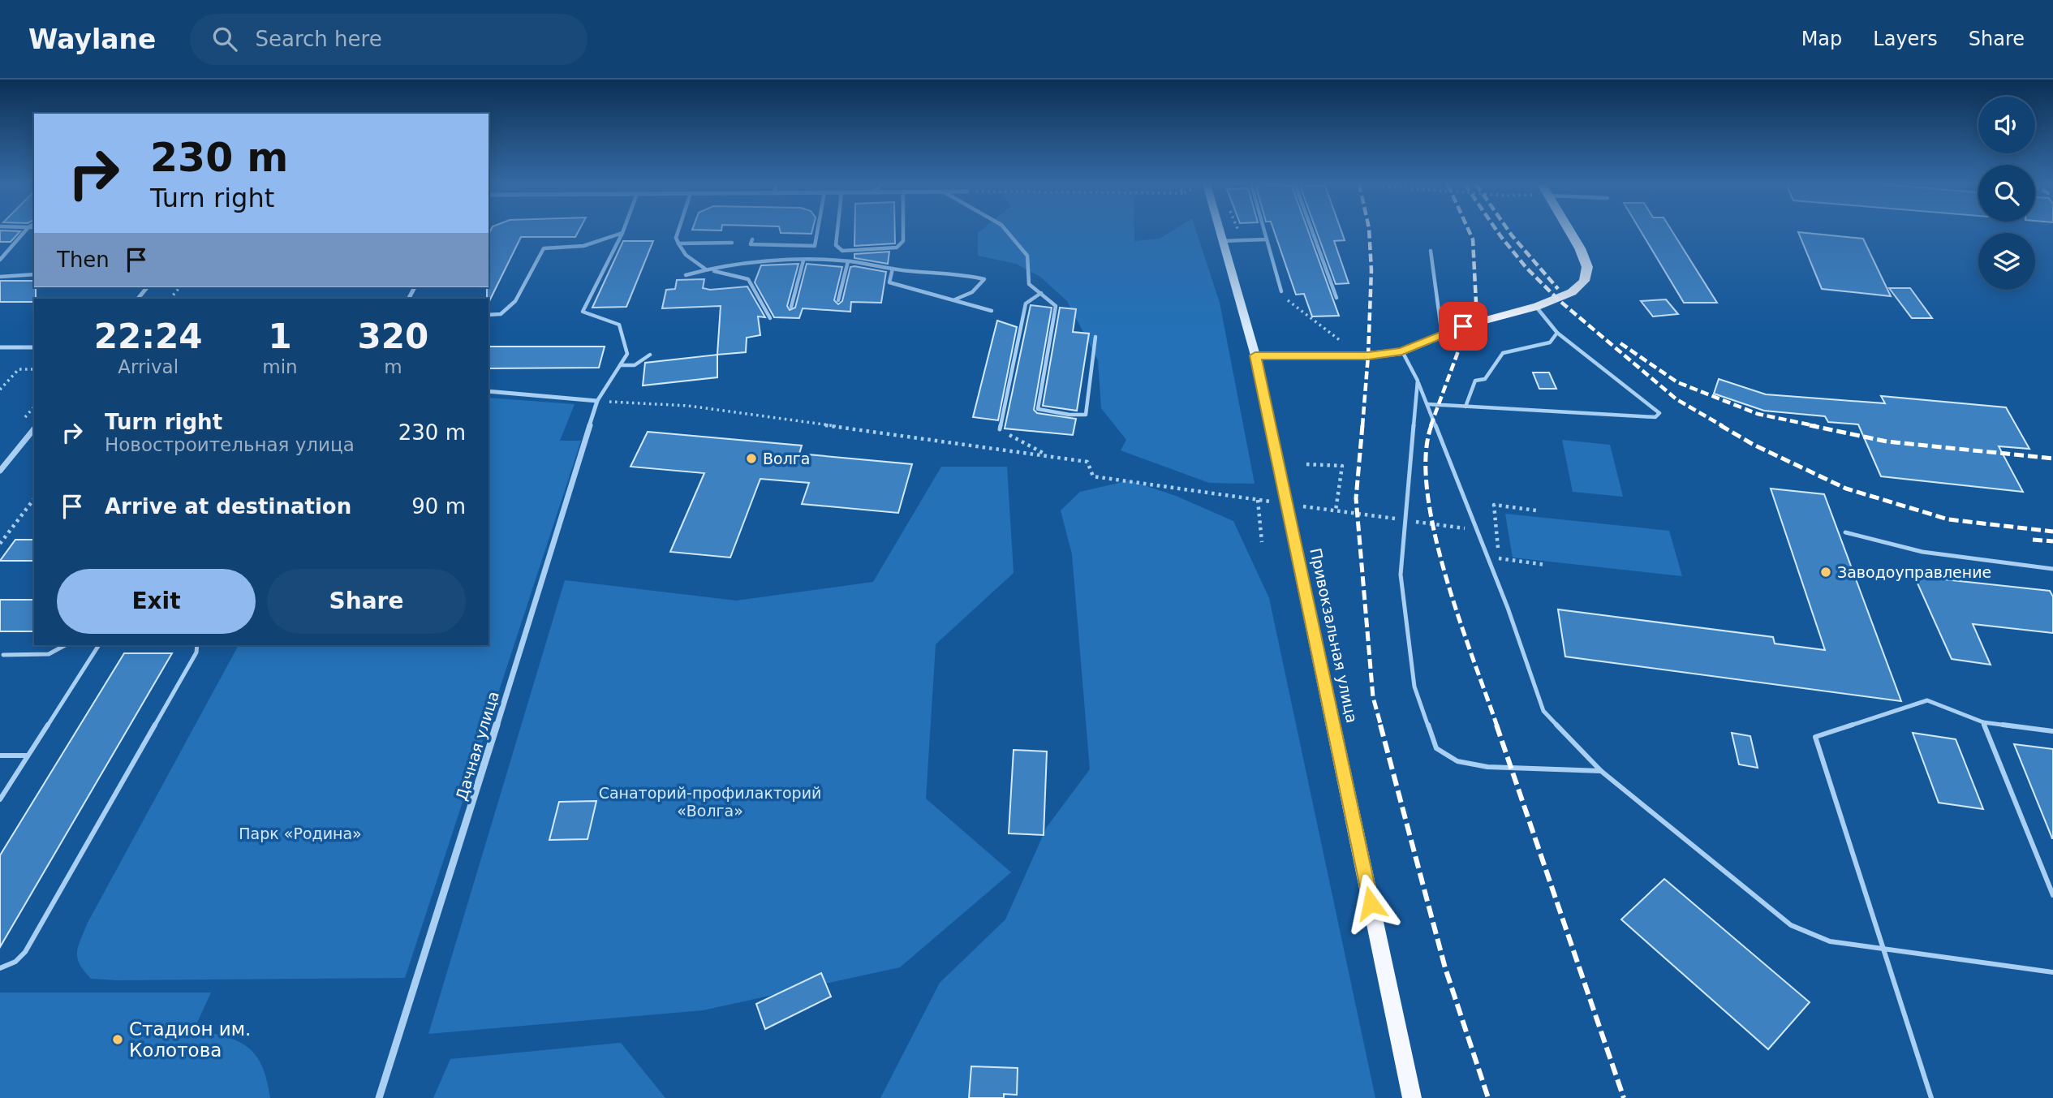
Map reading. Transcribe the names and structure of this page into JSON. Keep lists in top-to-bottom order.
{
  "streets": {
    "main road": ["Привокзальная улица"],
    "street": ["Дачная улица"]
  },
  "parks": ["Санаторий-профилакторий «Волга»", "Парк «Родина»"],
  "places": ["Волга", "Заводоуправление", "Стадион им. Колотова"],
  "page": {
    "header": "Waylane",
    "search": "Search here",
    "nav": ["Map", "Layers", "Share"],
    "turn": ["230 m", "Turn right"],
    "then": "Then",
    "eta": [
      "22:24",
      "Arrival",
      "1",
      "min",
      "320",
      "m"
    ],
    "list": [
      {
        "name": "Turn right",
        "note": "Новостроительная улица",
        "value": "230 m"
      },
      {
        "name": "Arrive at destination",
        "value": "90 m"
      }
    ],
    "buttons": ["Exit", "Share"]
  }
}
